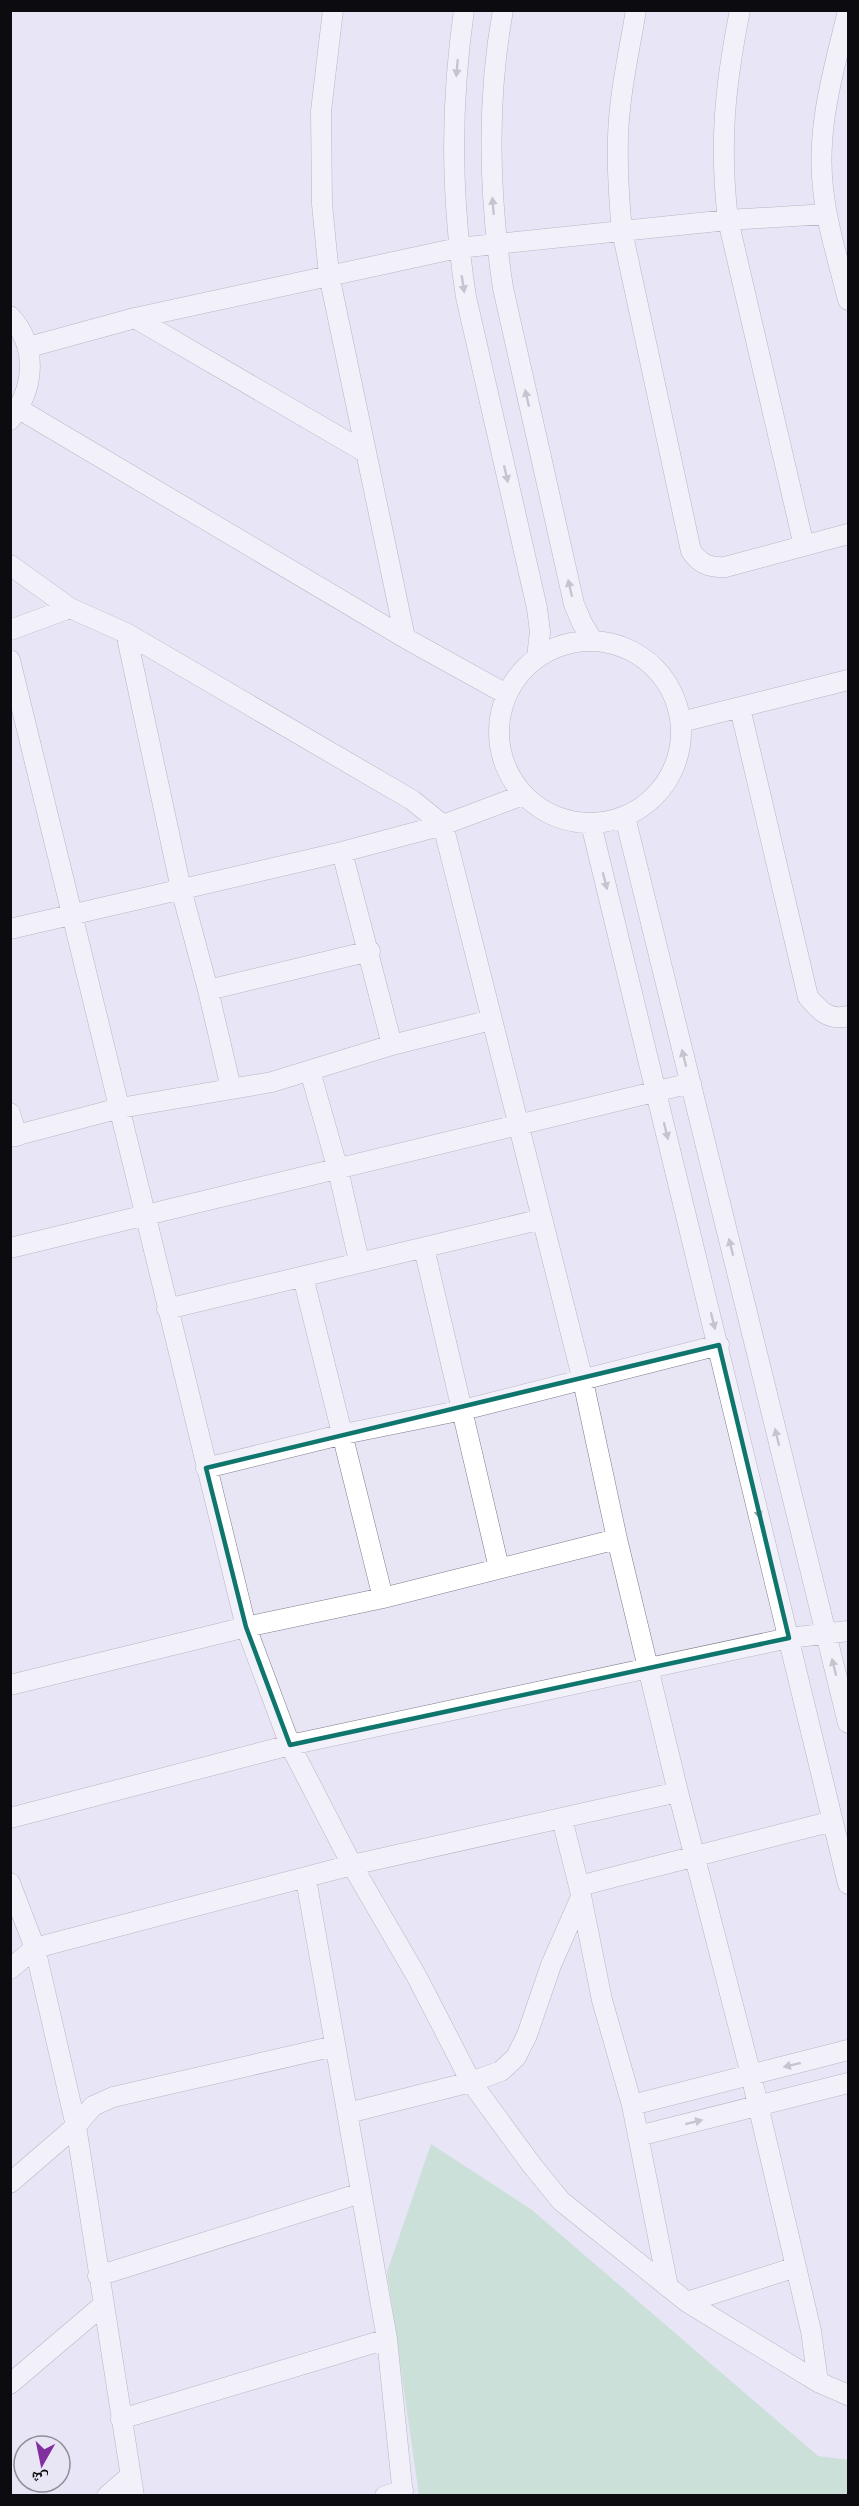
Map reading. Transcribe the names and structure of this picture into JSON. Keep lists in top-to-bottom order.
{
  "north": "bottom"
}
